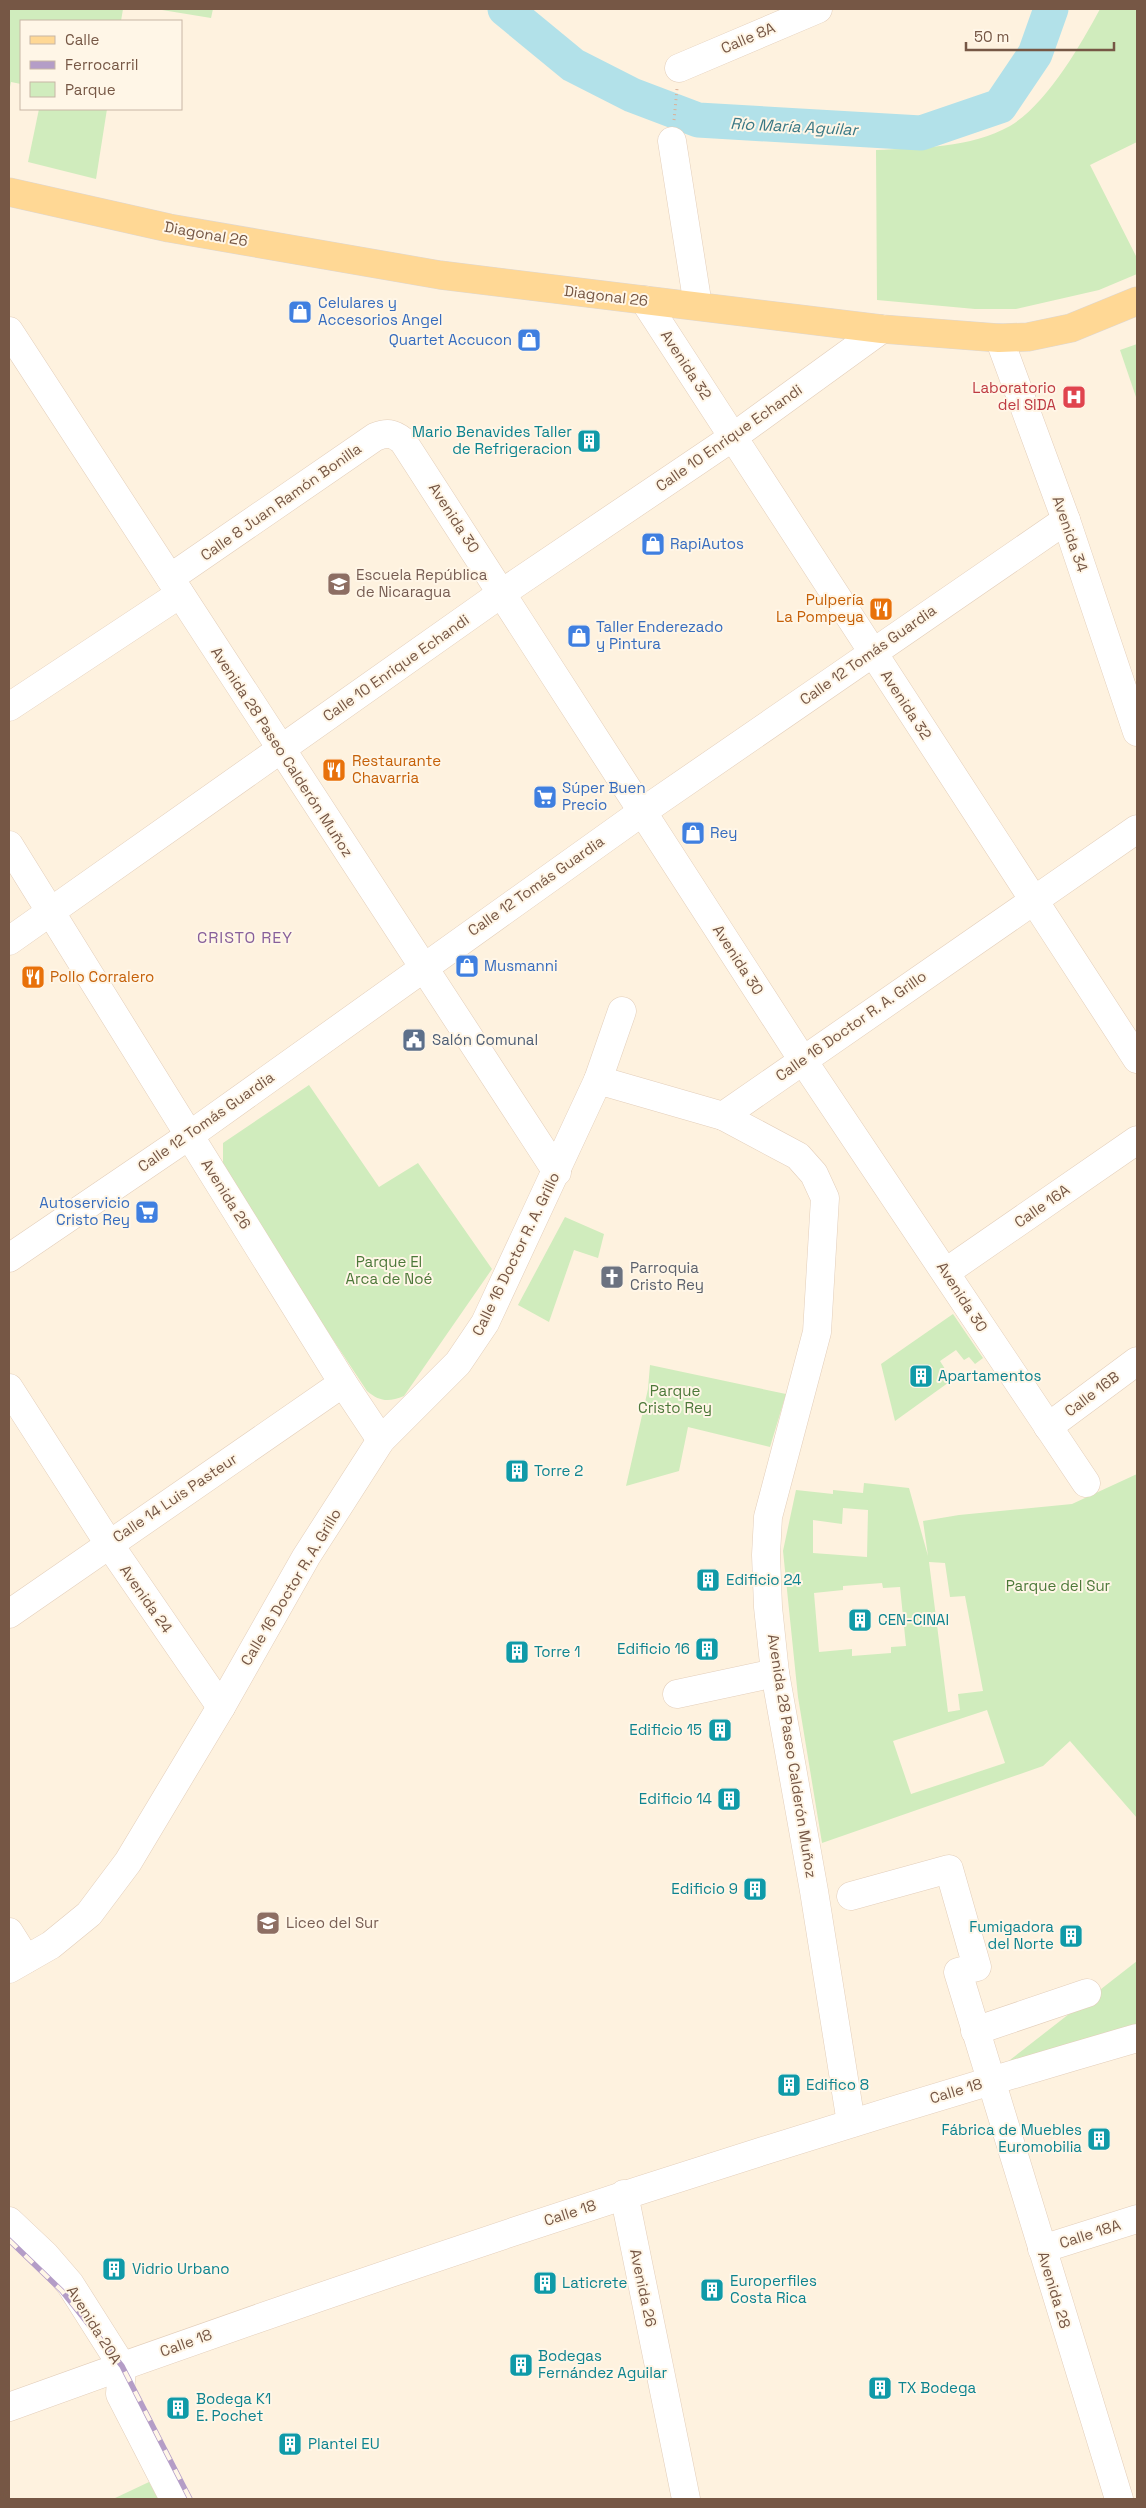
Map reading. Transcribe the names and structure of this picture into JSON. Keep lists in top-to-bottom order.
{
  "streets": {
    "main road": ["Diagonal 26"],
    "street": [
      "Calle 8A",
      "Avenida 32",
      "Calle 10 Enrique Echandi",
      "Calle 8 Juan Ramón Bonilla",
      "Avenida 30",
      "Avenida 34",
      "Calle 12 Tomás Guardia",
      "Avenida 28 Paseo Calderón Muñoz",
      "Calle 16 Doctor R. A. Grillo",
      "Avenida 26",
      "Calle 16A",
      "Calle 16B",
      "Calle 14 Luis Pasteur",
      "Avenida 24",
      "Calle 18",
      "Calle 18A",
      "Avenida 28",
      "Avenida 20A"
    ]
  },
  "crossings": [
    ["Diagonal 26", "Avenida 32"],
    ["Diagonal 26", "Calle 10 Enrique Echandi"],
    ["Diagonal 26", "Avenida 34"],
    ["Avenida 32", "Calle 10 Enrique Echandi"],
    ["Avenida 32", "Calle 12 Tomás Guardia"],
    ["Avenida 32", "Calle 16 Doctor R. A. Grillo"],
    ["Calle 10 Enrique Echandi", "Avenida 30"],
    ["Calle 10 Enrique Echandi", "Avenida 28 Paseo Calderón Muñoz"],
    ["Calle 10 Enrique Echandi", "Avenida 26"],
    ["Calle 8 Juan Ramón Bonilla", "Avenida 30"],
    ["Calle 8 Juan Ramón Bonilla", "Avenida 28 Paseo Calderón Muñoz"],
    ["Avenida 30", "Calle 12 Tomás Guardia"],
    ["Avenida 30", "Calle 16 Doctor R. A. Grillo"],
    ["Avenida 30", "Calle 16A"],
    ["Avenida 30", "Calle 16B"],
    ["Avenida 34", "Calle 12 Tomás Guardia"],
    ["Calle 12 Tomás Guardia", "Avenida 28 Paseo Calderón Muñoz"],
    ["Calle 12 Tomás Guardia", "Avenida 26"],
    ["Avenida 28 Paseo Calderón Muñoz", "Calle 16 Doctor R. A. Grillo"],
    ["Avenida 28 Paseo Calderón Muñoz", "Calle 18"],
    ["Calle 16 Doctor R. A. Grillo", "Avenida 26"],
    ["Calle 16 Doctor R. A. Grillo", "Avenida 24"],
    ["Avenida 26", "Calle 14 Luis Pasteur"],
    ["Avenida 26", "Calle 18"],
    ["Calle 14 Luis Pasteur", "Avenida 24"],
    ["Calle 18", "Avenida 28"],
    ["Calle 18", "Avenida 20A"],
    ["Calle 18A", "Avenida 28"]
  ],
  "districts": ["CRISTO REY"],
  "water": ["Río María Aguilar"],
  "parks": ["Parque El Arca de Noé", "Parque Cristo Rey", "Parque del Sur"],
  "places": {
    "shop": [
      "Celulares y Accesorios Angel",
      "Quartet Accucon",
      "RapiAutos",
      "Taller Enderezado y Pintura",
      "Rey",
      "Musmanni"
    ],
    "hospital": ["Laboratorio del SIDA"],
    "building": [
      "Mario Benavides Taller de Refrigeracion",
      "Apartamentos",
      "Torre 2",
      "Edificio 24",
      "CEN-CINAI",
      "Edificio 16",
      "Torre 1",
      "Edificio 15",
      "Edificio 14",
      "Edificio 9",
      "Fumigadora del Norte",
      "Edifico 8",
      "Fábrica de Muebles Euromobilia",
      "Vidrio Urbano",
      "Laticrete",
      "Europerfiles Costa Rica",
      "Bodegas Fernández Aguilar",
      "TX Bodega",
      "Bodega K1 E. Pochet",
      "Plantel EU"
    ],
    "school or university": ["Escuela República de Nicaragua", "Liceo del Sur"],
    "restaurant": ["Pulpería La Pompeya", "Restaurante Chavarria", "Pollo Corralero"],
    "supermarket": ["Súper Buen Precio", "Autoservicio Cristo Rey"],
    "public building": ["Salón Comunal"],
    "church": ["Parroquia Cristo Rey"]
  },
  "legend": ["Calle", "Ferrocarril", "Parque"],
  "scale_bar": "50 m"
}
